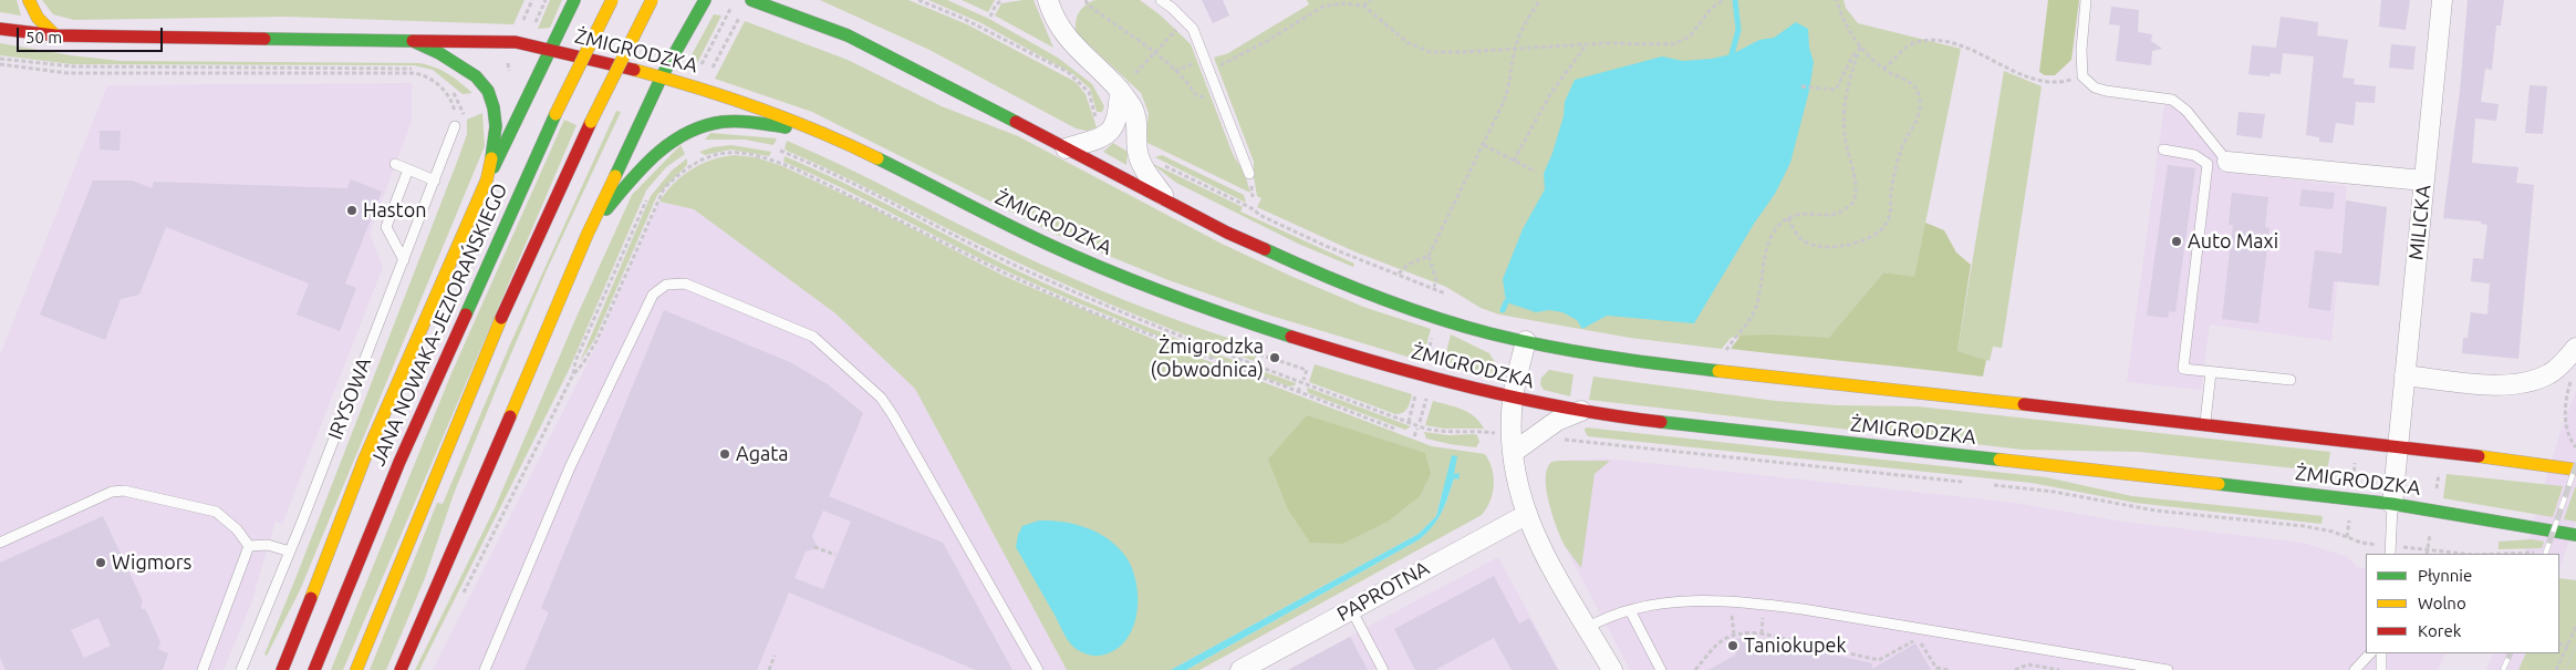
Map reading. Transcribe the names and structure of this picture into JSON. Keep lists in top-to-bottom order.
{
  "streets": {
    "main road": ["ŻMIGRODZKA", "JANA NOWAKA-JEZIORAŃSKIEGO"],
    "street": ["MILICKA", "PAPROTNA"],
    "lane": ["IRYSOWA"]
  },
  "crossings": [
    ["ŻMIGRODZKA", "MILICKA"]
  ],
  "places": [
    "Haston",
    "Auto Maxi",
    "Żmigrodzka (Obwodnica)",
    "Agata",
    "Wigmors",
    "Taniokupek"
  ],
  "legend": ["Płynnie", "Wolno", "Korek"],
  "scale_bar": "50 m"
}
